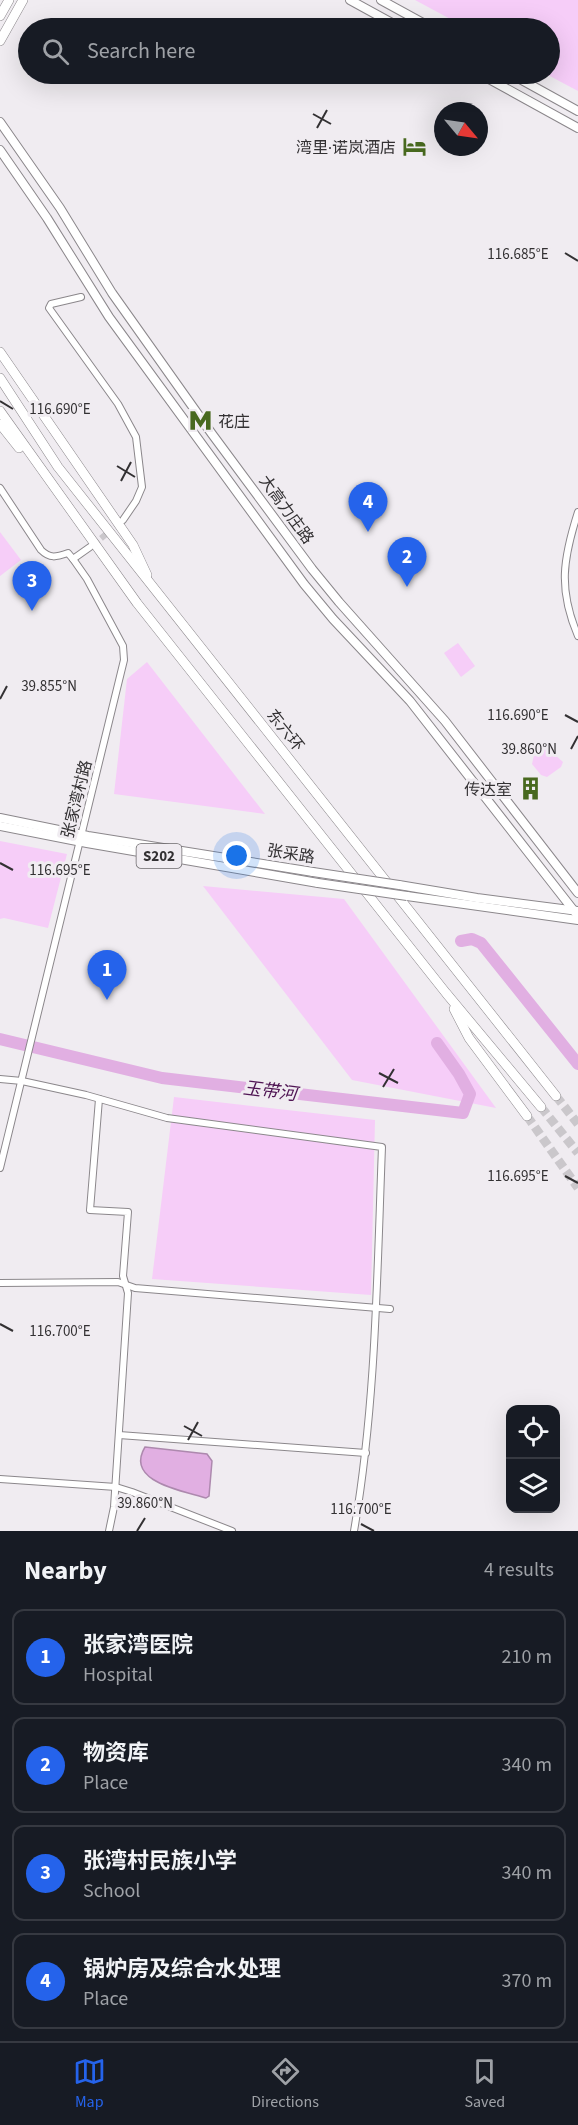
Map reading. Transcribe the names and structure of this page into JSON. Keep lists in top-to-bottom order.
{
  "streets": {
    "highway": ["东六环"],
    "main road": ["大高力庄路", "张采路", "S202"],
    "street": ["张家湾村路"]
  },
  "crossings": [
    ["大高力庄路", "张采路"],
    ["张家湾村路", "张采路"]
  ],
  "water": ["玉带河"],
  "places": {
    "hotel": ["湾里·诺岚酒店"],
    "metro station": ["花庄"],
    "building": ["传达室"]
  },
  "north": "bottom right",
  "page": {
    "search": "Search here",
    "pins": [
      "4",
      "2",
      "3",
      "1"
    ],
    "heading": ["Nearby", "4 results"],
    "list": [
      {
        "mark": "1",
        "name": "张家湾医院",
        "note": "Hospital",
        "value": "210 m"
      },
      {
        "mark": "2",
        "name": "物资库",
        "note": "Place",
        "value": "340 m"
      },
      {
        "mark": "3",
        "name": "张湾村民族小学",
        "note": "School",
        "value": "340 m"
      },
      {
        "mark": "4",
        "name": "锅炉房及综合水处理",
        "note": "Place",
        "value": "370 m"
      }
    ],
    "nav": ["Map", "Directions", "Saved"]
  },
  "coordinates": [
    "116.685°E",
    "116.690°E",
    "39.855°N",
    "39.860°N",
    "116.695°E",
    "116.700°E"
  ]
}
